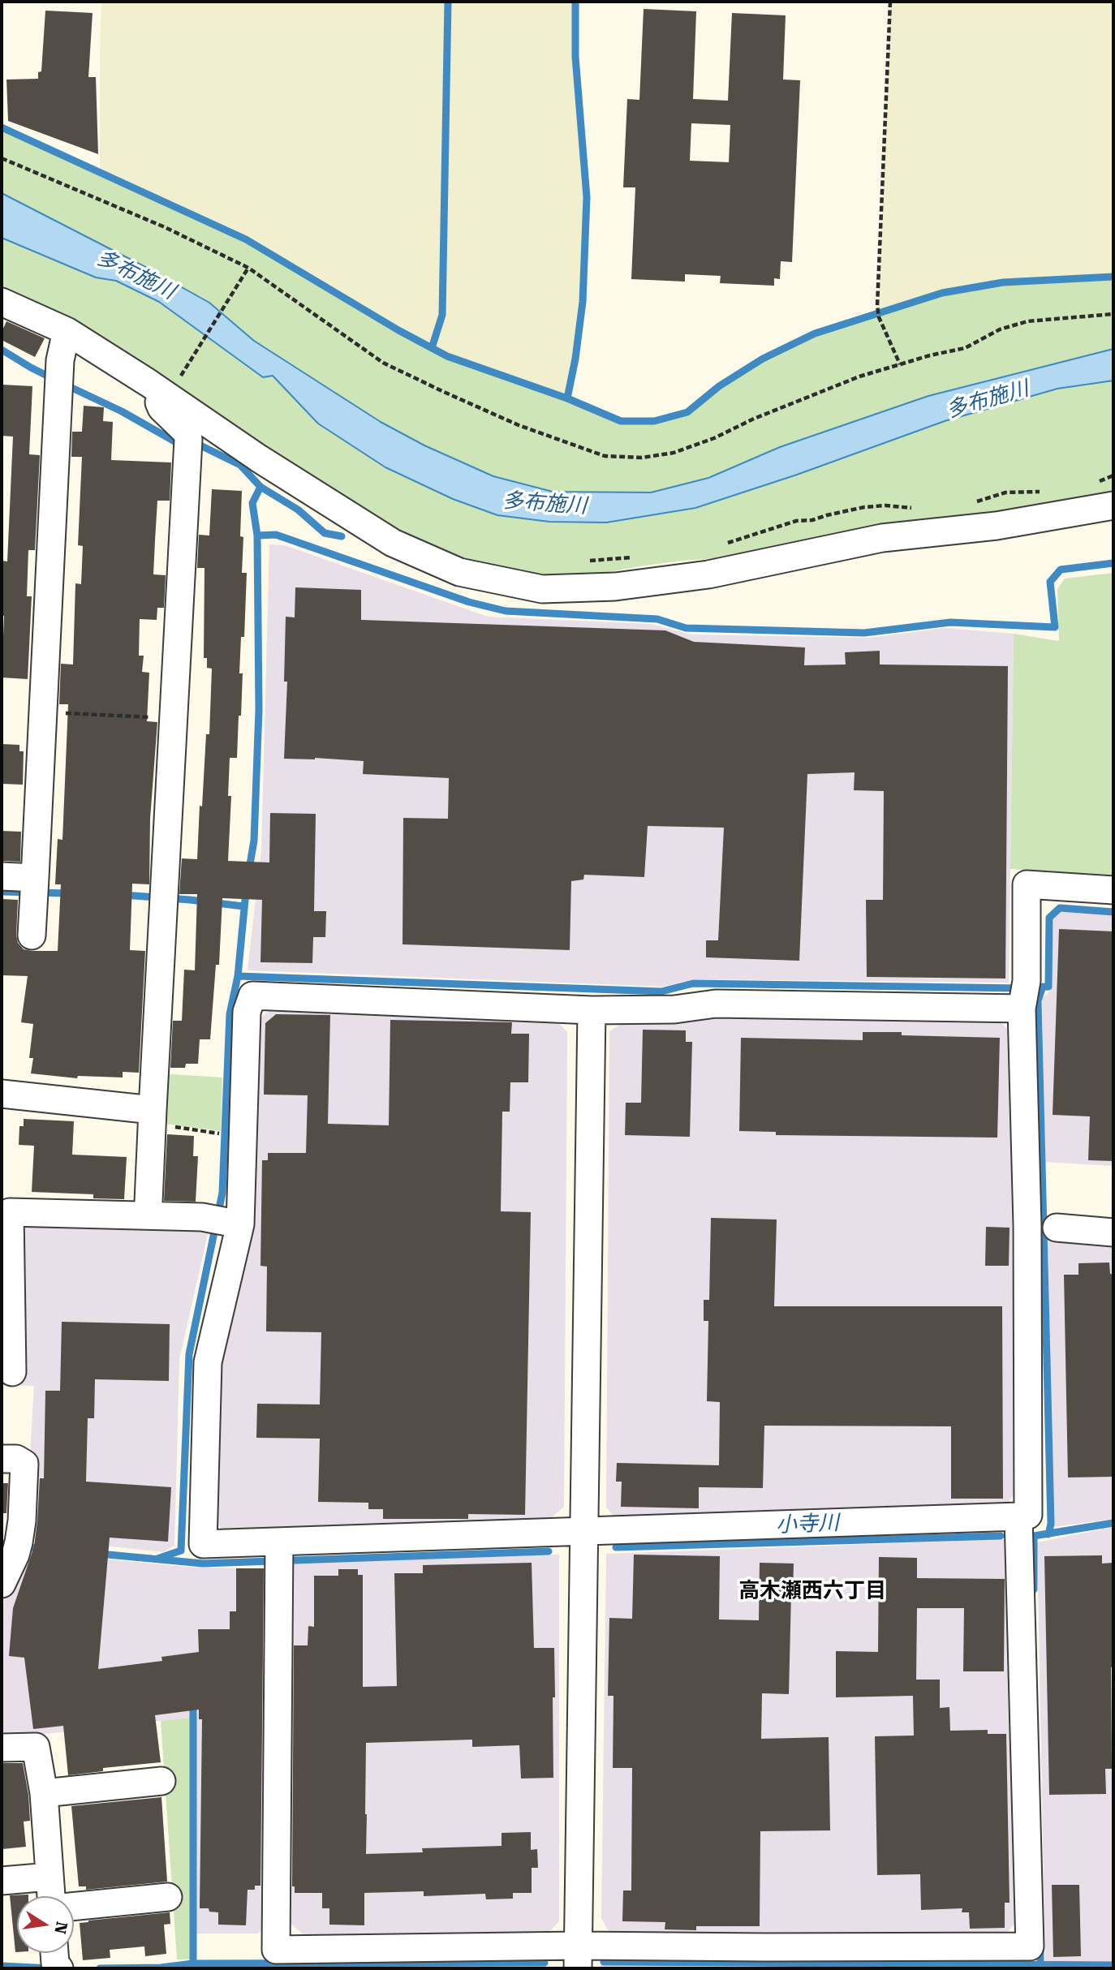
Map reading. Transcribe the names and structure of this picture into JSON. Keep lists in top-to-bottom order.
{
  "districts": ["高木瀬西六丁目"],
  "water": ["多布施川", "小寺川"],
  "north": "right"
}
